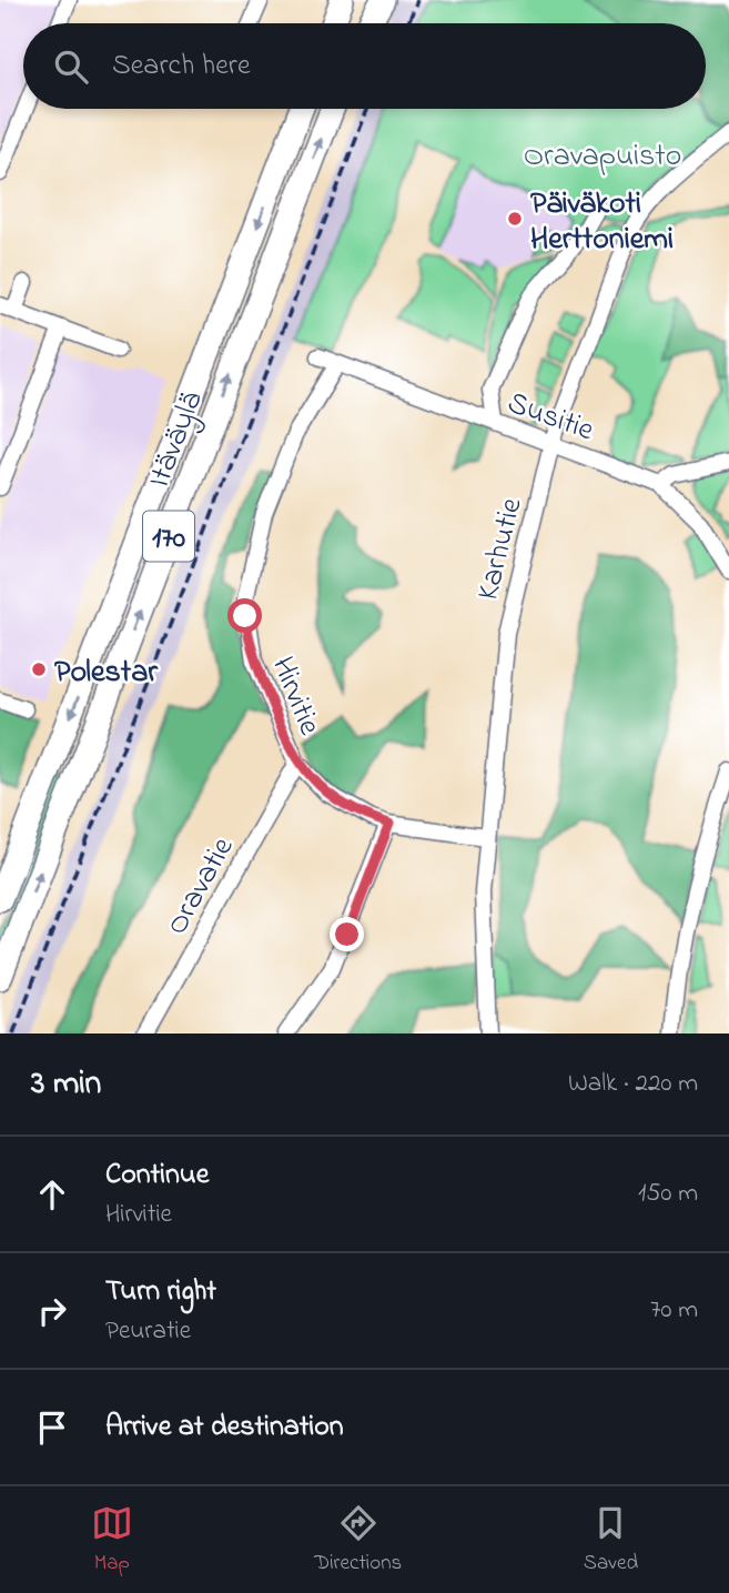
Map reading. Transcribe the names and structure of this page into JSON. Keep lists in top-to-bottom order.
{
  "streets": {
    "highway": ["Itäväylä", "170"],
    "street": [
      "Susitie",
      "Karhutie",
      "Hirvitie",
      "Oravatie"
    ]
  },
  "crossings": [
    ["Susitie", "Karhutie"],
    ["Susitie", "Hirvitie"],
    ["Karhutie", "Hirvitie"],
    ["Hirvitie", "Oravatie"]
  ],
  "parks": ["Oravapuisto"],
  "places": ["Päiväkoti Herttoniemi", "Polestar"],
  "page": {
    "search": "Search here",
    "heading": ["3 min", "Walk · 220 m"],
    "list": [
      ["Continue", "Hirvitie", "150 m"],
      ["Turn right", "Peuratie", "70 m"],
      "Arrive at destination"
    ],
    "nav": ["Map", "Directions", "Saved"]
  }
}
